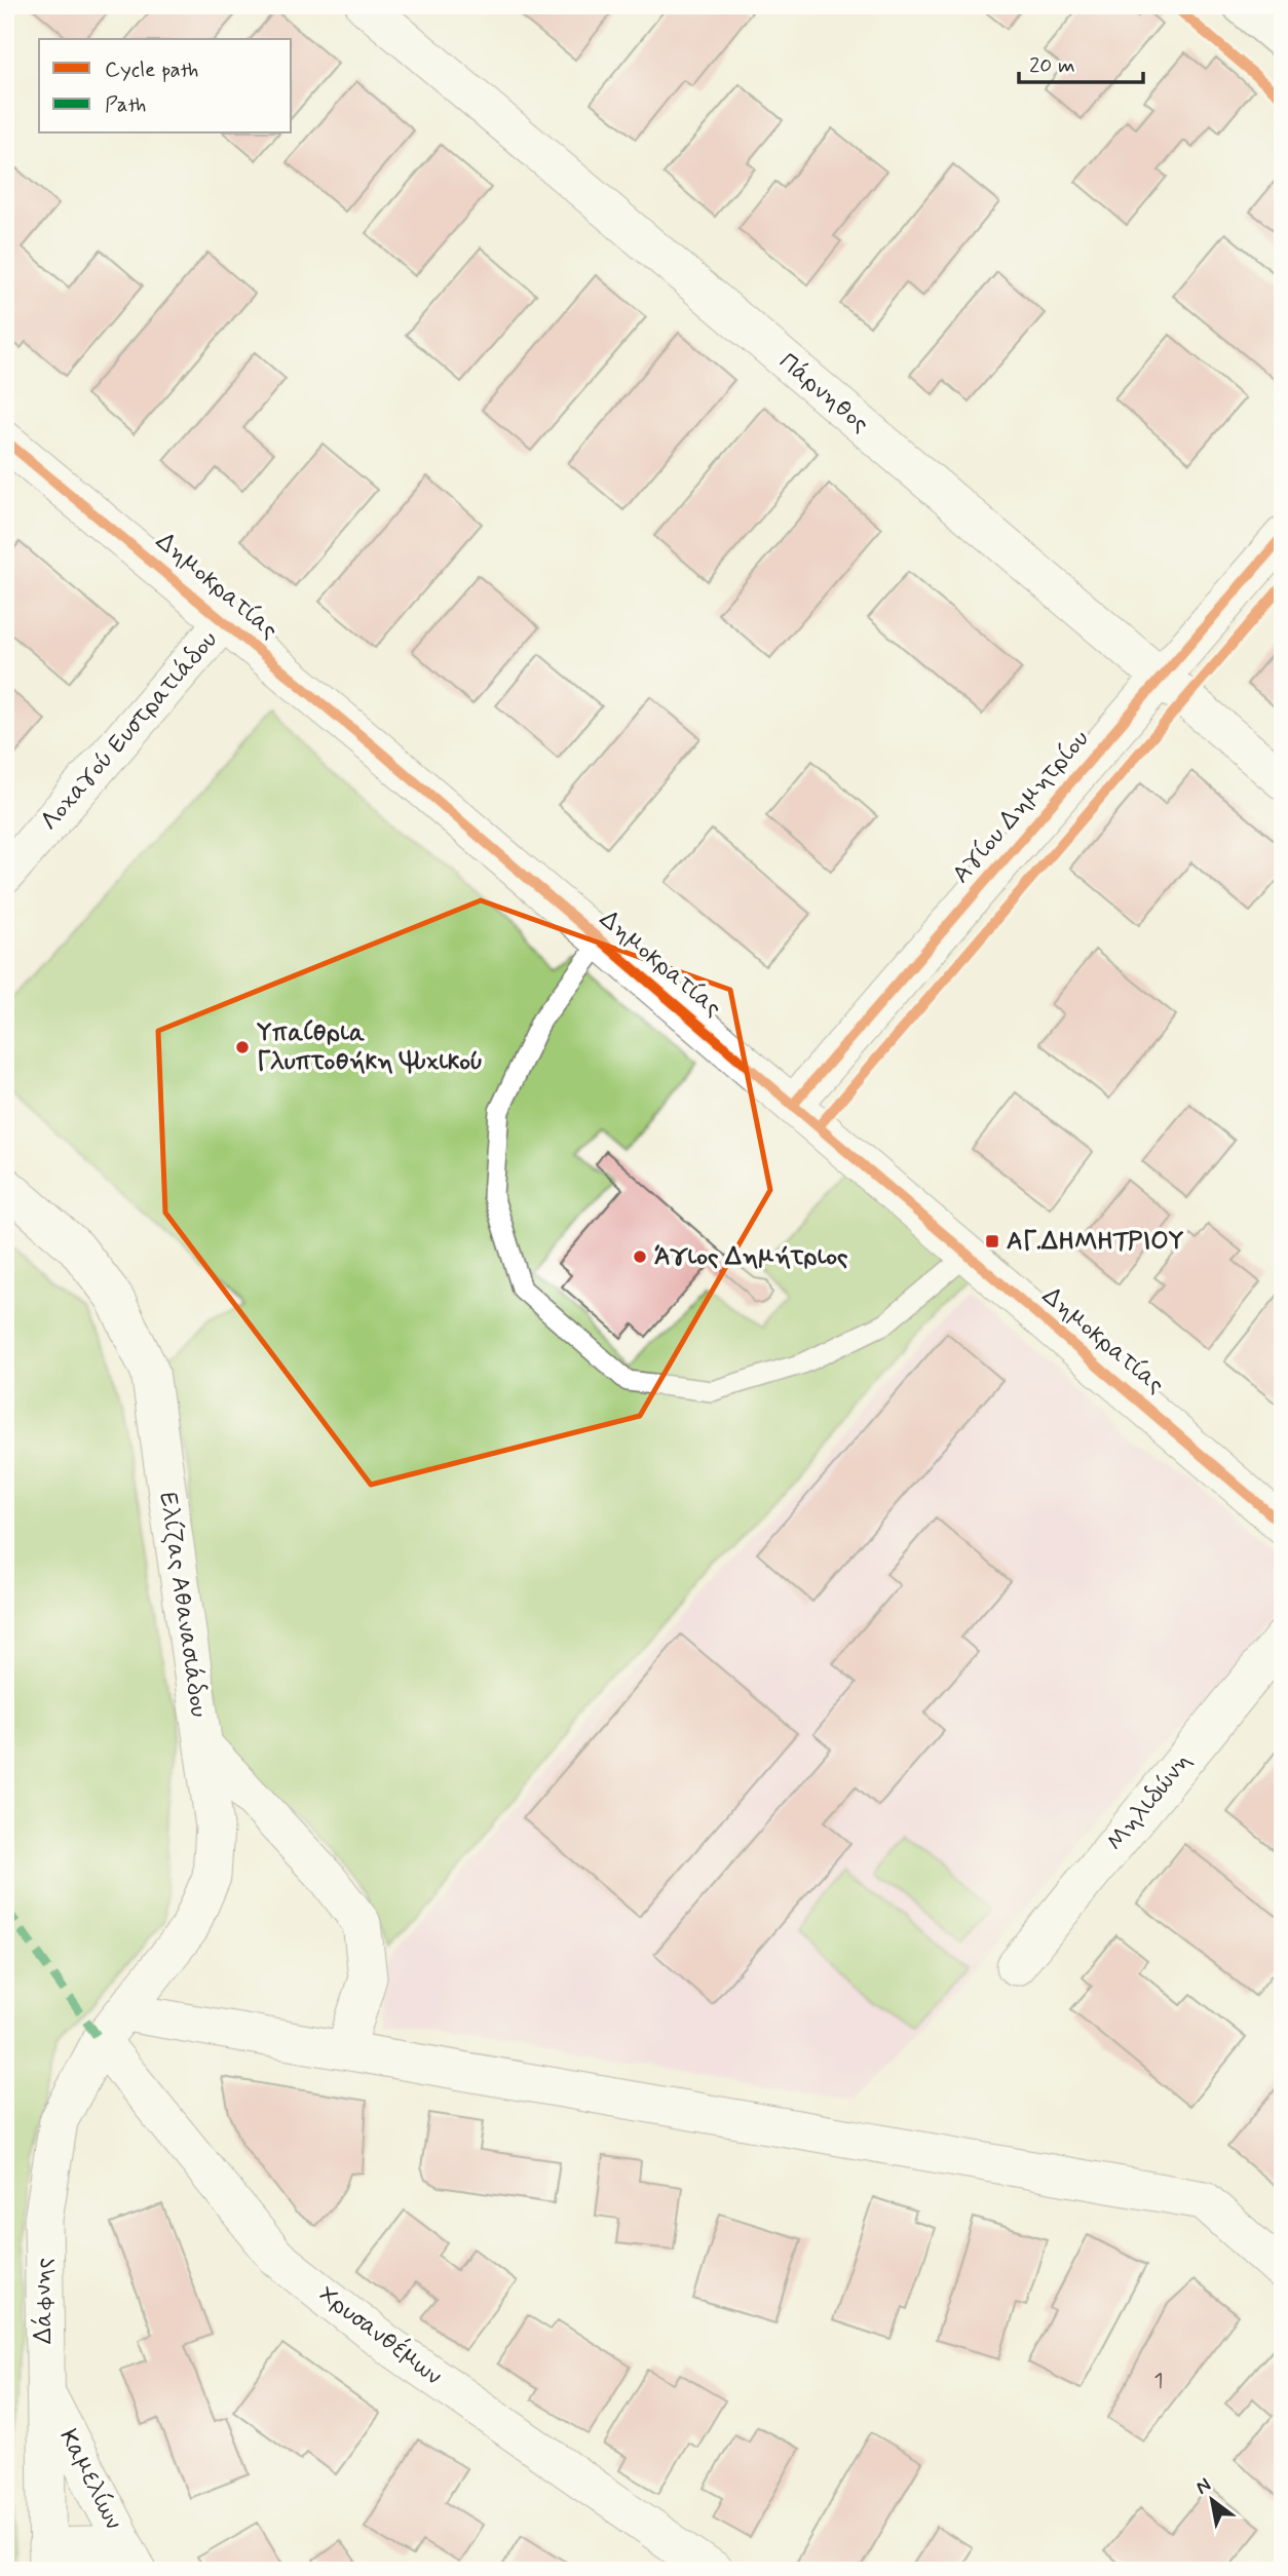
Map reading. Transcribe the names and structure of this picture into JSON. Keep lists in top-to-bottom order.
{
  "streets": {
    "street": [
      "Πάρνηθος",
      "Δημοκρατίας",
      "Λοχαγού Ευστρατιάδου",
      "Αγίου Δημητρίου",
      "Ελίζας Αθανασιάδου",
      "Μηλιδώνη",
      "Δάφνης",
      "Χρυσανθέμων",
      "Καμελίων"
    ]
  },
  "crossings": [
    ["Πάρνηθος", "Αγίου Δημητρίου"],
    ["Δημοκρατίας", "Λοχαγού Ευστρατιάδου"],
    ["Δημοκρατίας", "Αγίου Δημητρίου"],
    ["Ελίζας Αθανασιάδου", "Δάφνης"],
    ["Ελίζας Αθανασιάδου", "Χρυσανθέμων"],
    ["Δάφνης", "Χρυσανθέμων"],
    ["Δάφνης", "Καμελίων"]
  ],
  "places": {
    "other": ["Υπαίθρια Γλυπτοθήκη Ψυχικού", "Άγιος Δημήτριος"],
    "transit": ["ΑΓ.ΔΗΜΗΤΡΙΟΥ"]
  },
  "house_numbers": ["1"],
  "legend": ["Cycle path", "Path"],
  "scale_bar": "20 m",
  "north": "top left"
}
